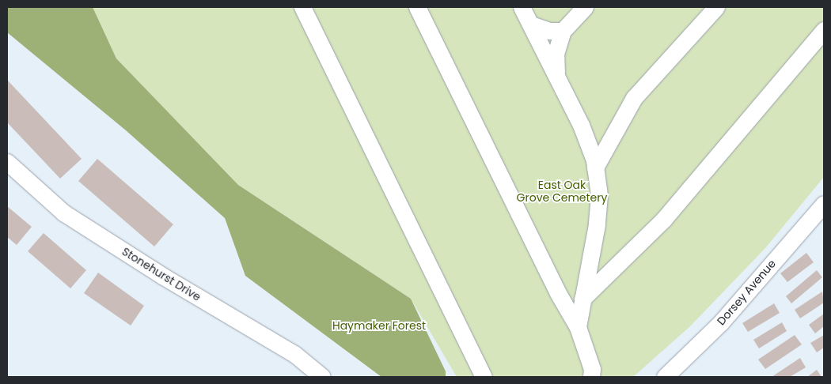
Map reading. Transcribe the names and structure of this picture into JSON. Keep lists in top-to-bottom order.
{
  "streets": {
    "street": ["Stonehurst Drive", "Dorsey Avenue"]
  },
  "parks": ["East Oak Grove Cemetery", "Haymaker Forest"]
}
